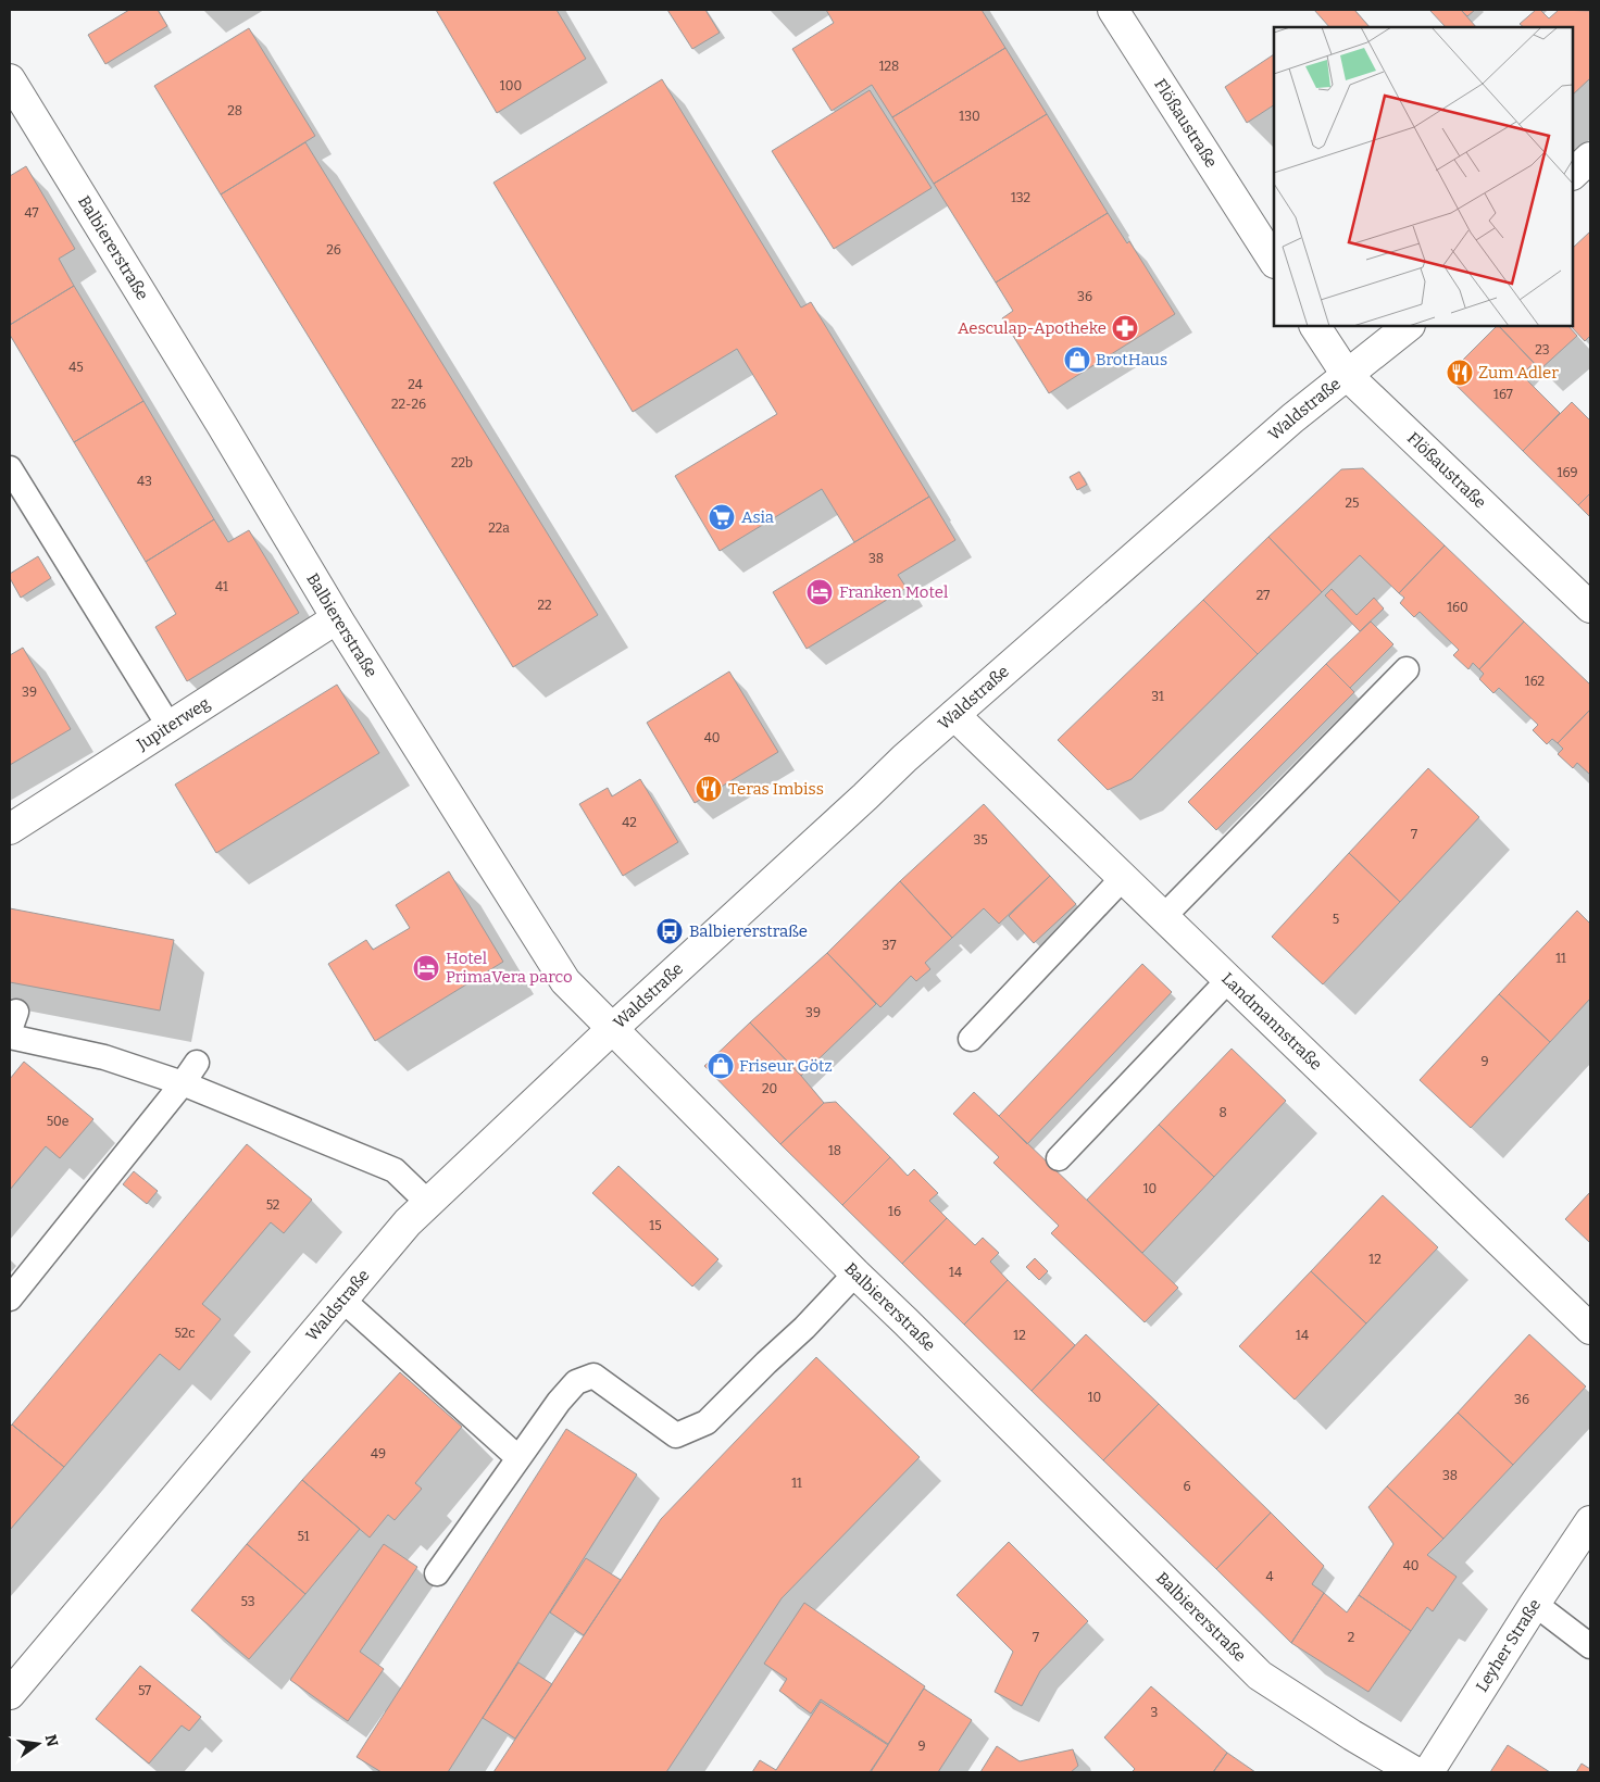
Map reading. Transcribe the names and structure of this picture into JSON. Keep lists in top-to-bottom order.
{
  "streets": {
    "street": [
      "Flößaustraße",
      "Balbiererstraße",
      "Waldstraße",
      "Jupiterweg",
      "Landmannstraße",
      "Leyher Straße"
    ]
  },
  "crossings": [
    ["Flößaustraße", "Waldstraße"],
    ["Balbiererstraße", "Waldstraße"],
    ["Balbiererstraße", "Jupiterweg"],
    ["Waldstraße", "Landmannstraße"]
  ],
  "places": {
    "pharmacy": ["Aesculap-Apotheke"],
    "shop": ["BrotHaus", "Friseur Götz"],
    "restaurant": ["Zum Adler", "Teras Imbiss"],
    "supermarket": ["Asia"],
    "hotel": ["Franken Motel", "Hotel PrimaVera parco"],
    "bus stop": ["Balbiererstraße"]
  },
  "house_numbers": [
    "128",
    "100",
    "28",
    "130",
    "132",
    "47",
    "26",
    "36",
    "23",
    "45",
    "24",
    "167",
    "22-26",
    "22b",
    "169",
    "43",
    "25",
    "22a",
    "38",
    "41",
    "27",
    "22",
    "160",
    "162",
    "39",
    "31",
    "40",
    "42",
    "7",
    "35",
    "5",
    "37",
    "11",
    "39",
    "9",
    "20",
    "8",
    "50e",
    "18",
    "10",
    "52",
    "16",
    "15",
    "12",
    "14",
    "52c",
    "12",
    "14",
    "10",
    "36",
    "49",
    "38",
    "11",
    "6",
    "51",
    "40",
    "4",
    "53",
    "7",
    "2",
    "57",
    "3",
    "9"
  ],
  "north": "right"
}
